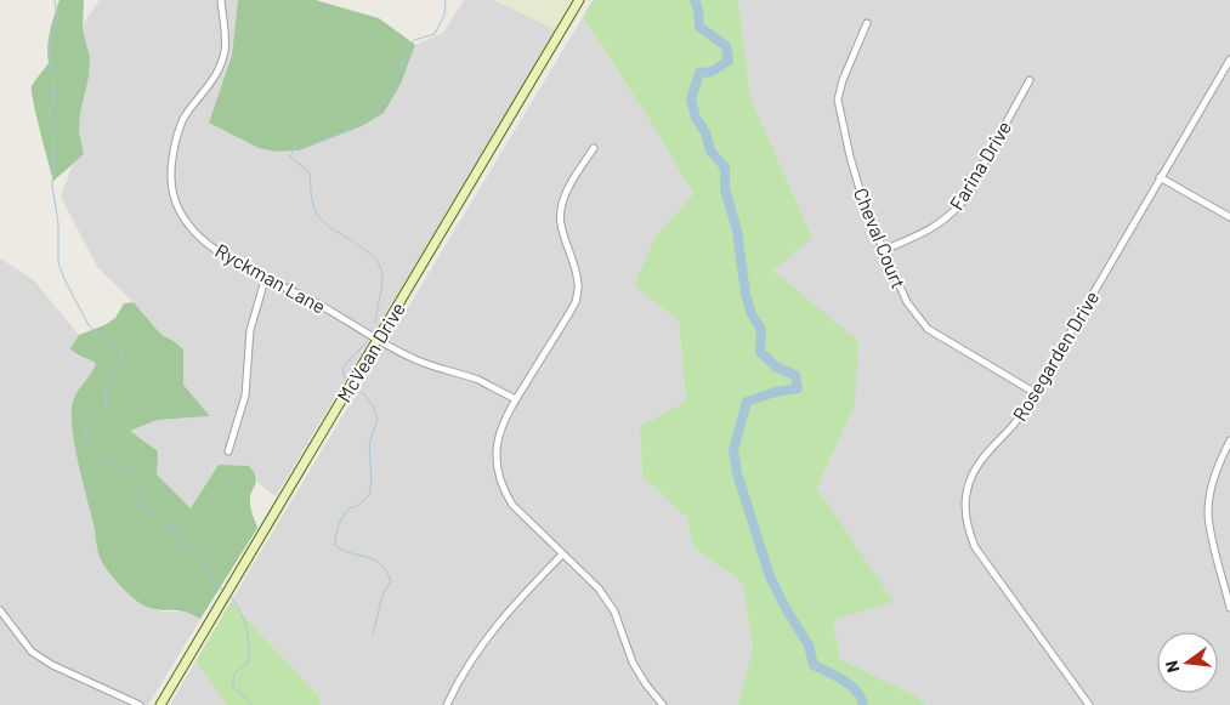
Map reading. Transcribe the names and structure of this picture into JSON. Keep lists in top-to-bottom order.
{
  "streets": {
    "main road": ["McVean Drive"],
    "street": [
      "Farina Drive",
      "Cheval Court",
      "Ryckman Lane",
      "Rosegarden Drive"
    ]
  },
  "crossings": [
    ["Farina Drive", "Cheval Court"],
    ["Cheval Court", "Rosegarden Drive"],
    ["Ryckman Lane", "McVean Drive"]
  ],
  "north": "left"
}
